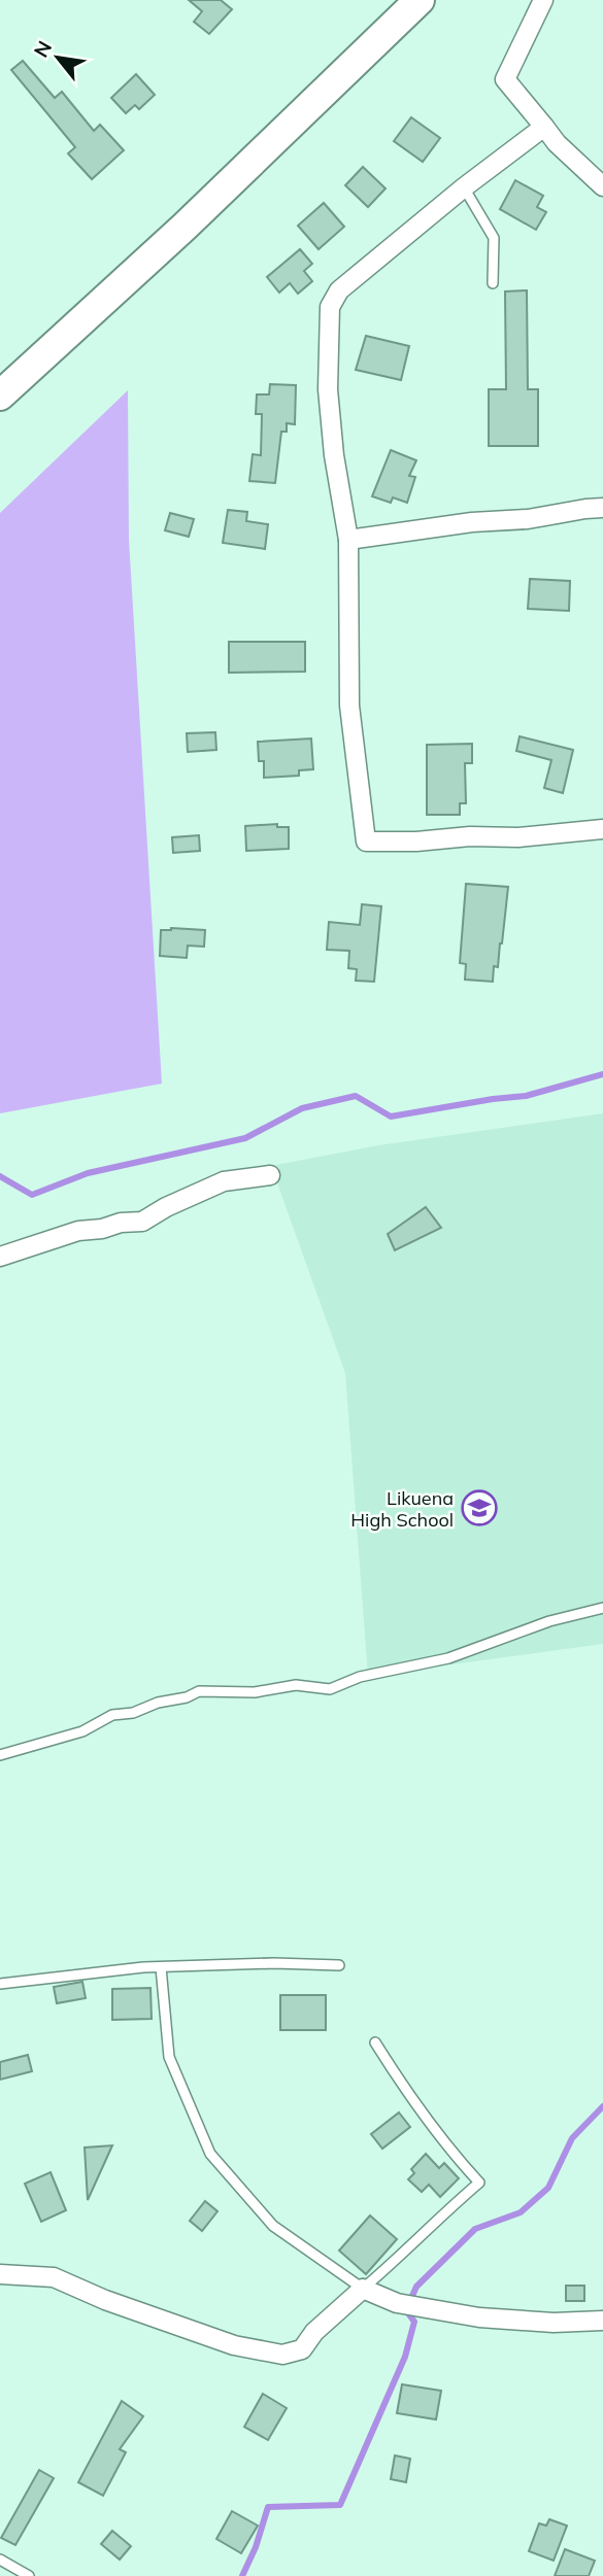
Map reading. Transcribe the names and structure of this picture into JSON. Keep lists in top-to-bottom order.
{
  "places": {
    "school or university": ["Likuena High School"]
  },
  "north": "top left"
}
